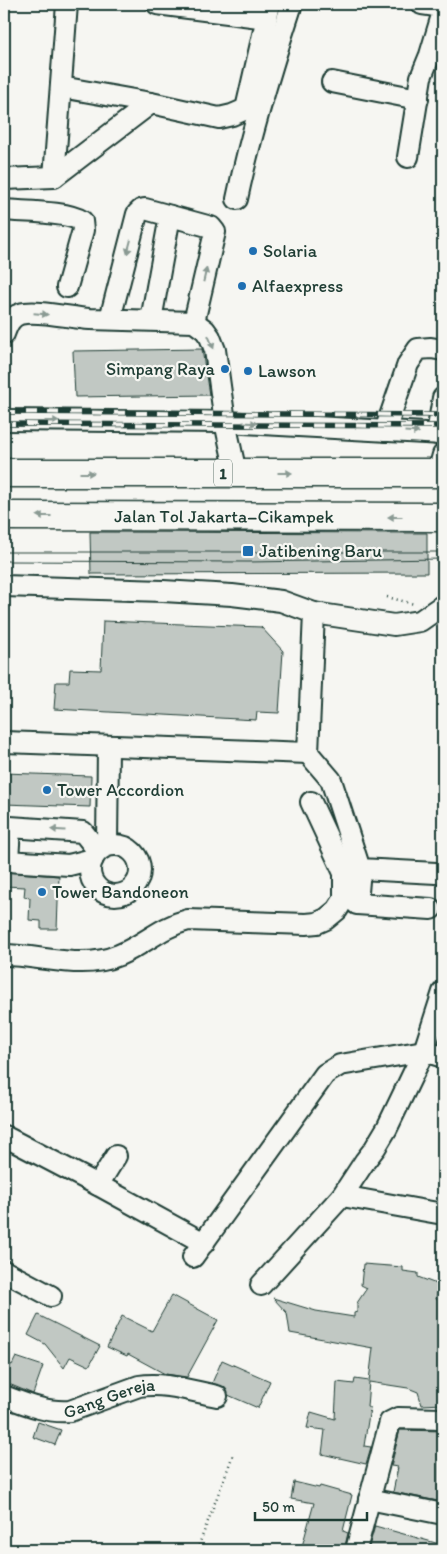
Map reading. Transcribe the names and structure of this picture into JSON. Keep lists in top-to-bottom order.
{
  "streets": {
    "highway": ["1", "Jalan Tol Jakarta–Cikampek"],
    "street": ["Gang Gereja"]
  },
  "places": {
    "other": [
      "Solaria",
      "Alfaexpress",
      "Simpang Raya",
      "Lawson",
      "Tower Accordion",
      "Tower Bandoneon"
    ],
    "transit": ["Jatibening Baru"]
  },
  "scale_bar": "50 m"
}
